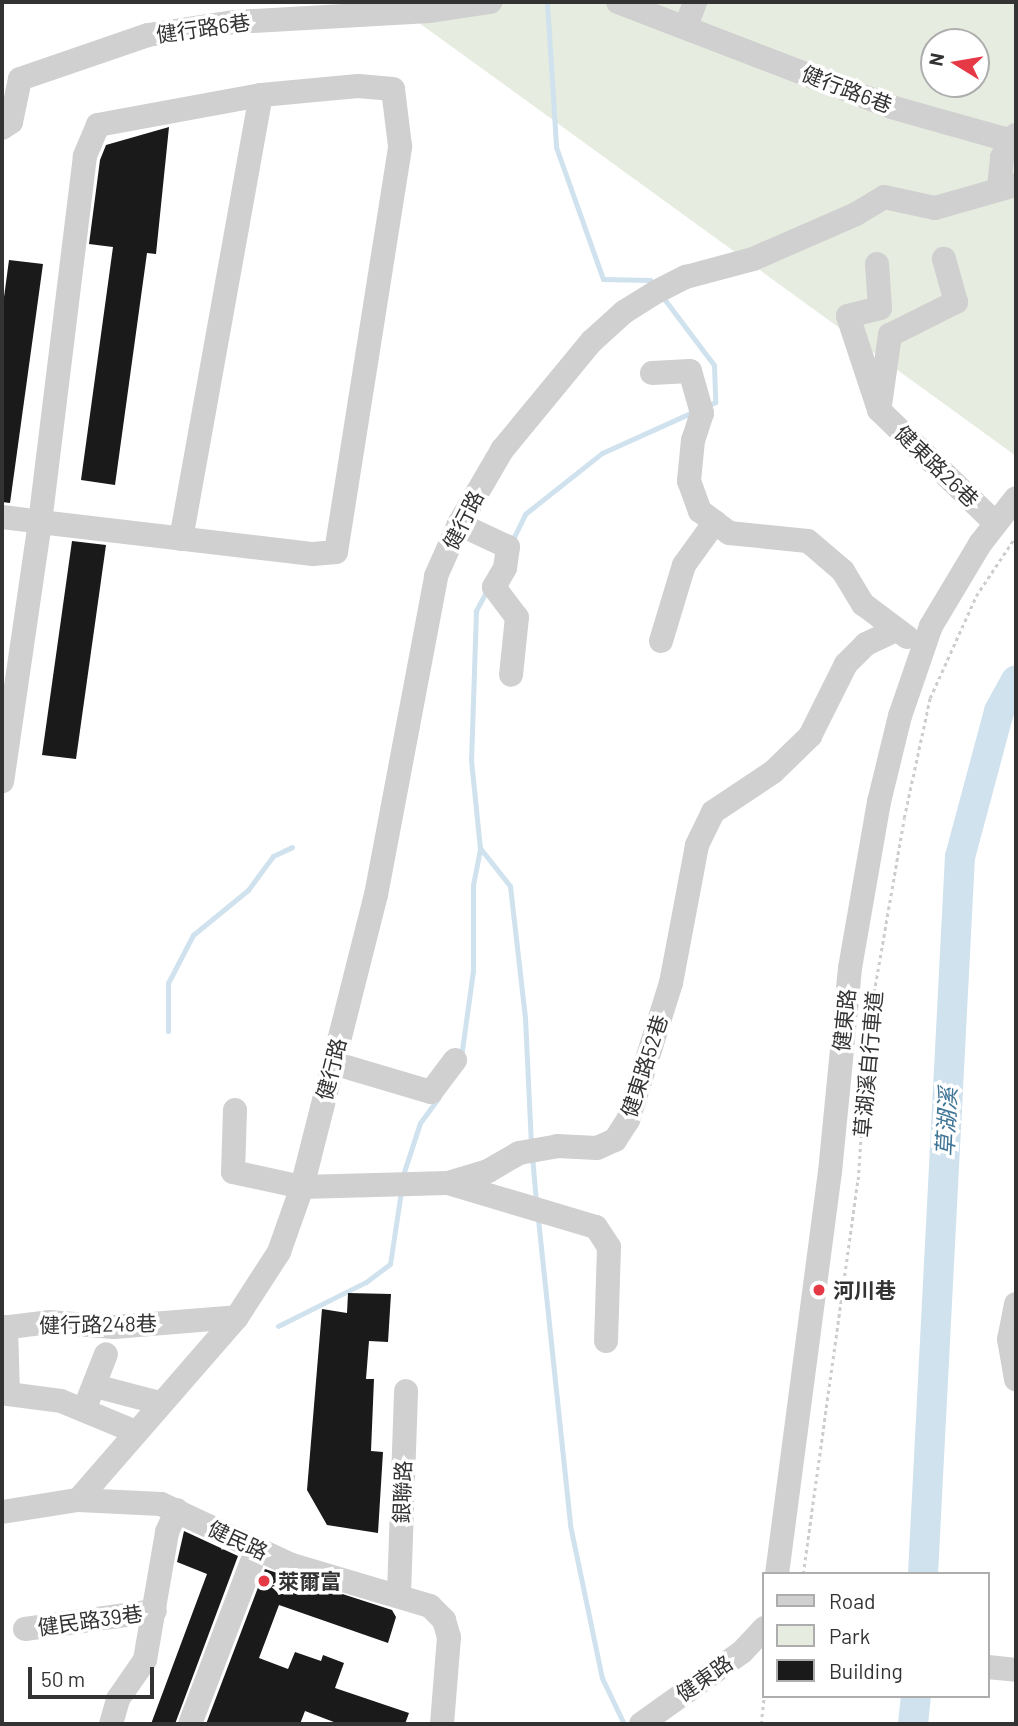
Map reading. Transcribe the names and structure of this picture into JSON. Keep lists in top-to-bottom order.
{
  "streets": {
    "street": [
      "健行路6巷",
      "健東路26巷",
      "健行路",
      "健東路",
      "健東路52巷",
      "健行路248巷",
      "銀聯路",
      "健民路",
      "健民路39巷"
    ],
    "path": ["草湖溪自行車道"]
  },
  "crossings": [
    ["健行路6巷", "健行路"],
    ["健東路26巷", "健東路"],
    ["健行路", "健行路248巷"],
    ["健行路", "健民路"],
    ["銀聯路", "健民路"],
    ["健民路", "健民路39巷"]
  ],
  "water": ["草湖溪"],
  "places": ["河川巷", "萊爾富"],
  "legend": ["Road", "Park", "Building"],
  "scale_bar": "50 m",
  "north": "left"
}
